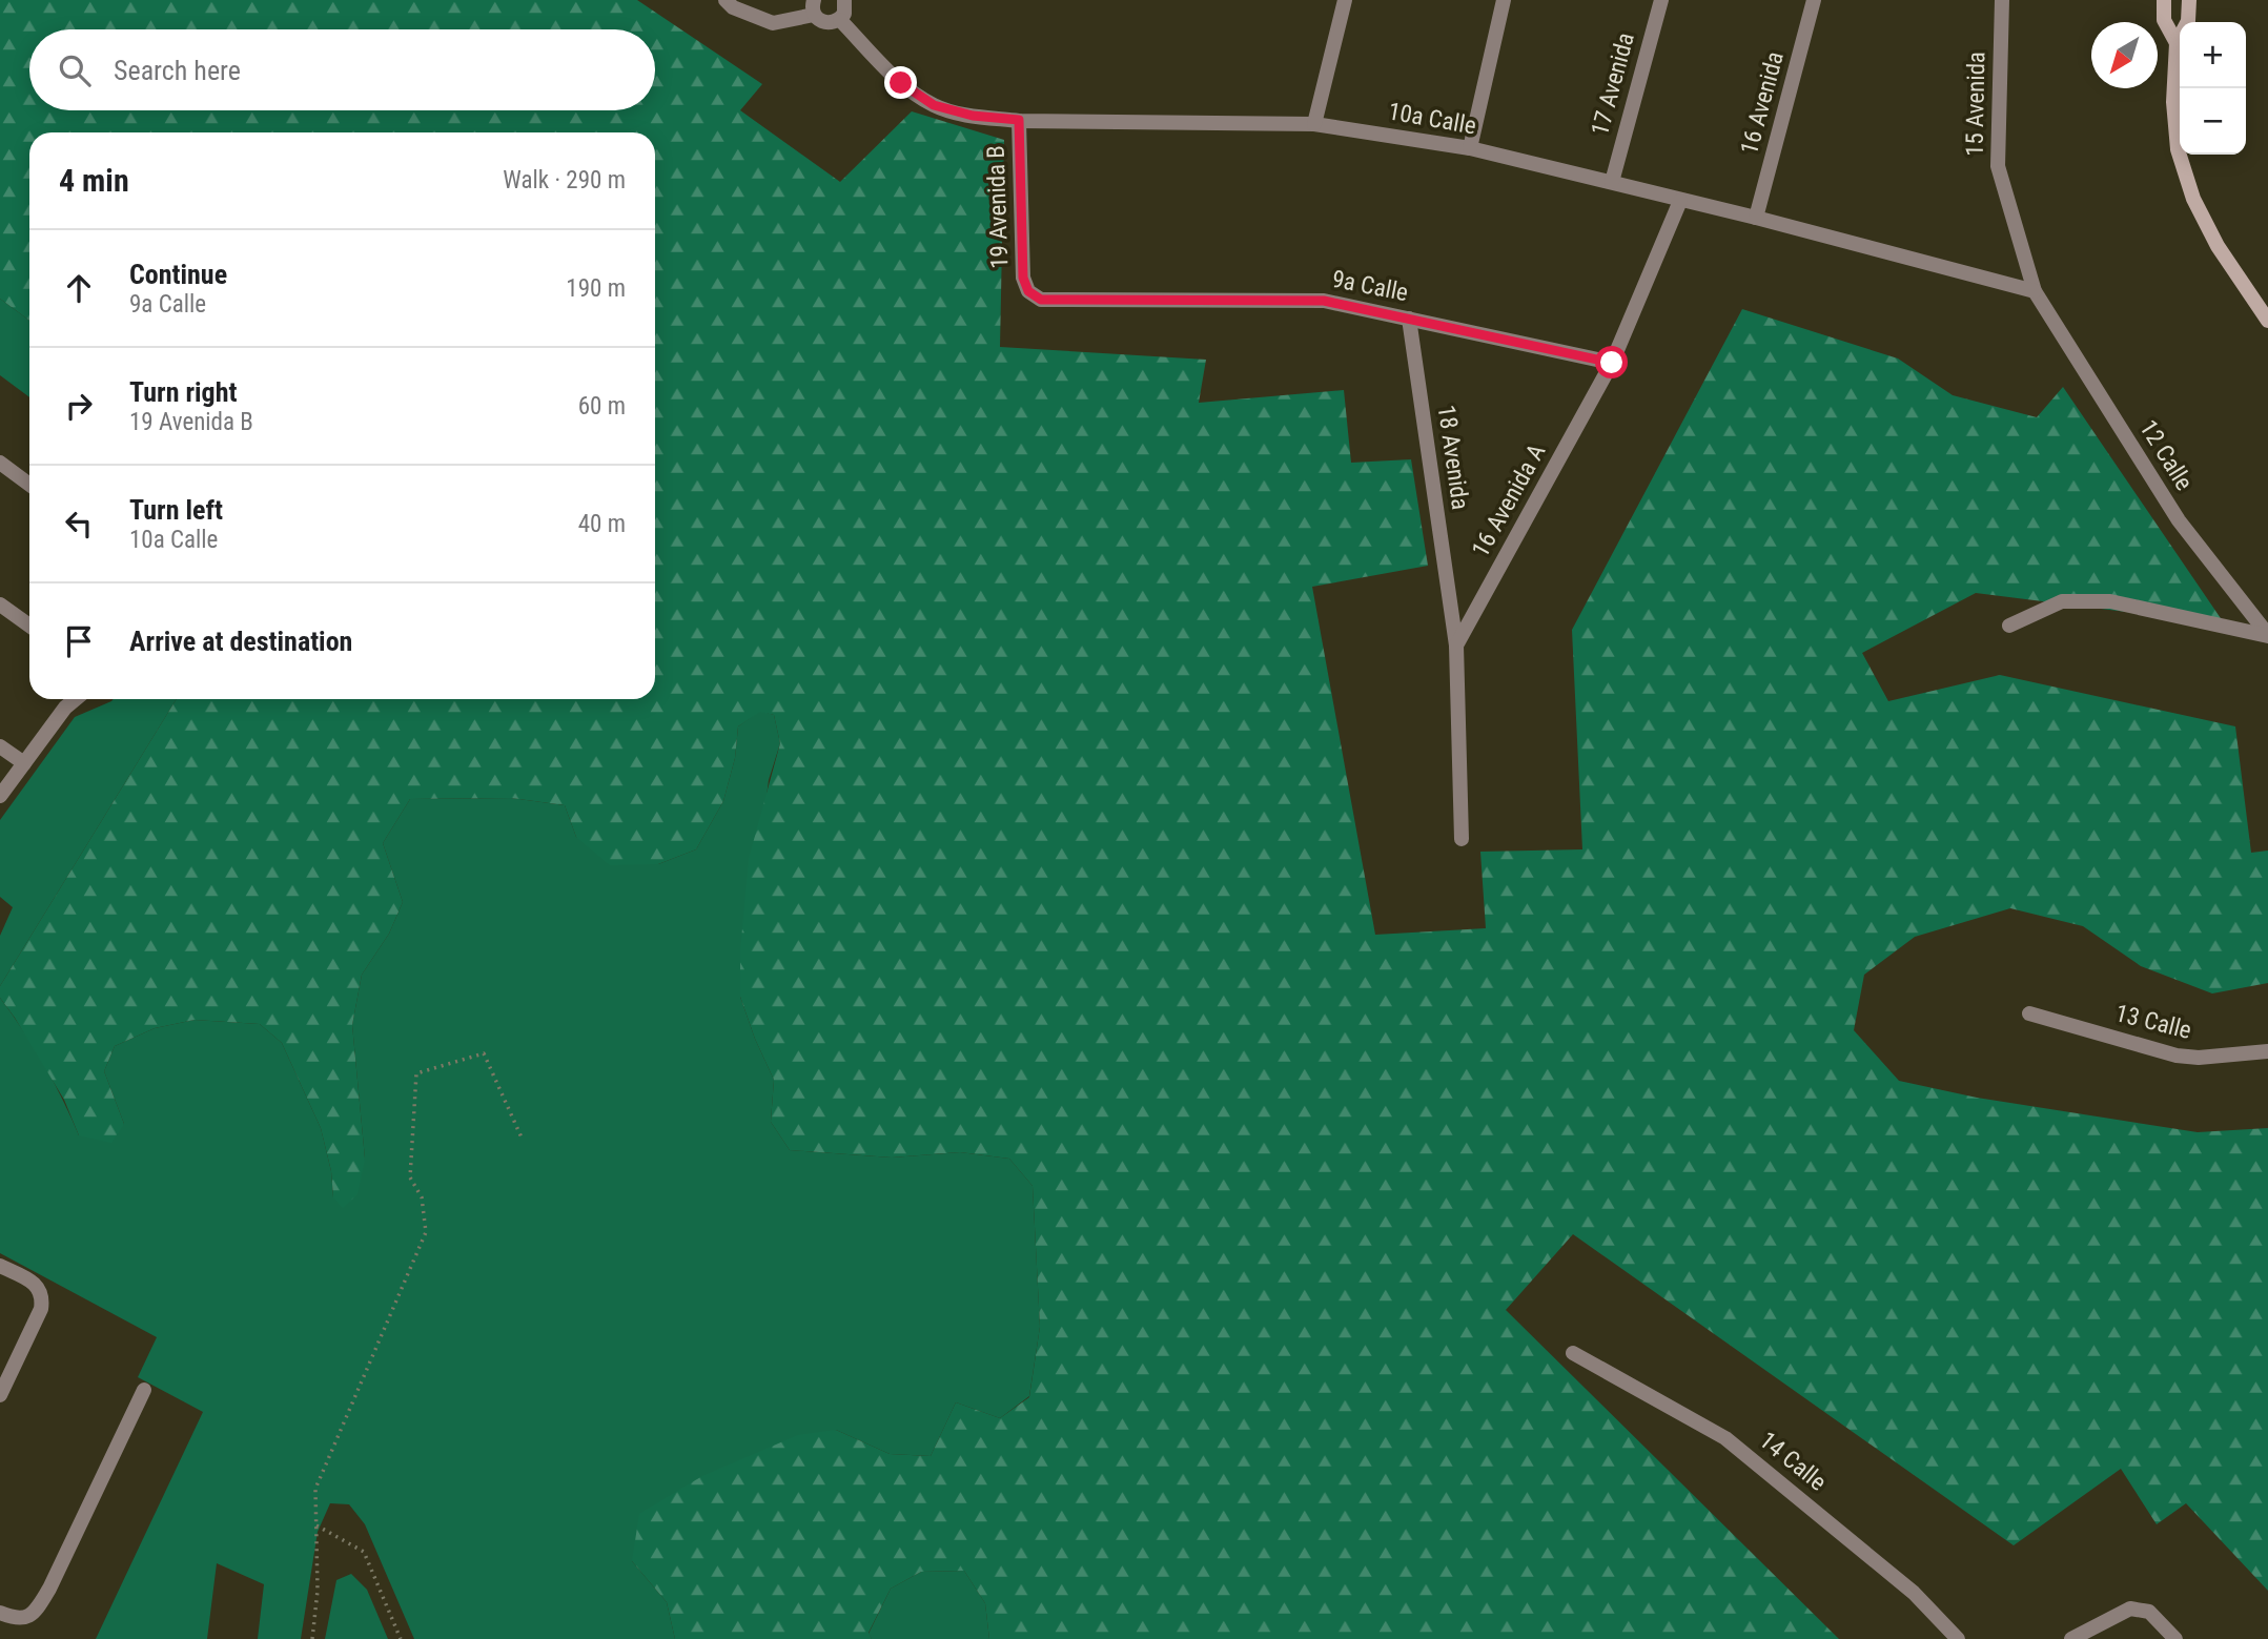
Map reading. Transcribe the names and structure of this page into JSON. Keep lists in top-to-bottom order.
{
  "streets": {
    "street": [
      "17 Avenida",
      "16 Avenida",
      "15 Avenida",
      "10a Calle",
      "19 Avenida B",
      "9a Calle",
      "12 Calle",
      "18 Avenida",
      "16 Avenida A",
      "13 Calle",
      "14 Calle"
    ]
  },
  "crossings": [
    ["17 Avenida", "10a Calle"],
    ["16 Avenida", "10a Calle"],
    ["15 Avenida", "10a Calle"],
    ["15 Avenida", "12 Calle"],
    ["10a Calle", "19 Avenida B"],
    ["10a Calle", "12 Calle"],
    ["10a Calle", "16 Avenida A"],
    ["19 Avenida B", "9a Calle"],
    ["9a Calle", "18 Avenida"],
    ["9a Calle", "16 Avenida A"],
    ["18 Avenida", "16 Avenida A"]
  ],
  "north": "bottom left",
  "page": {
    "map_buttons": ["+", "−"],
    "search": "Search here",
    "heading": ["4 min", "Walk · 290 m"],
    "list": [
      ["Continue", "9a Calle", "190 m"],
      ["Turn right", "19 Avenida B", "60 m"],
      ["Turn left", "10a Calle", "40 m"],
      "Arrive at destination"
    ]
  }
}
